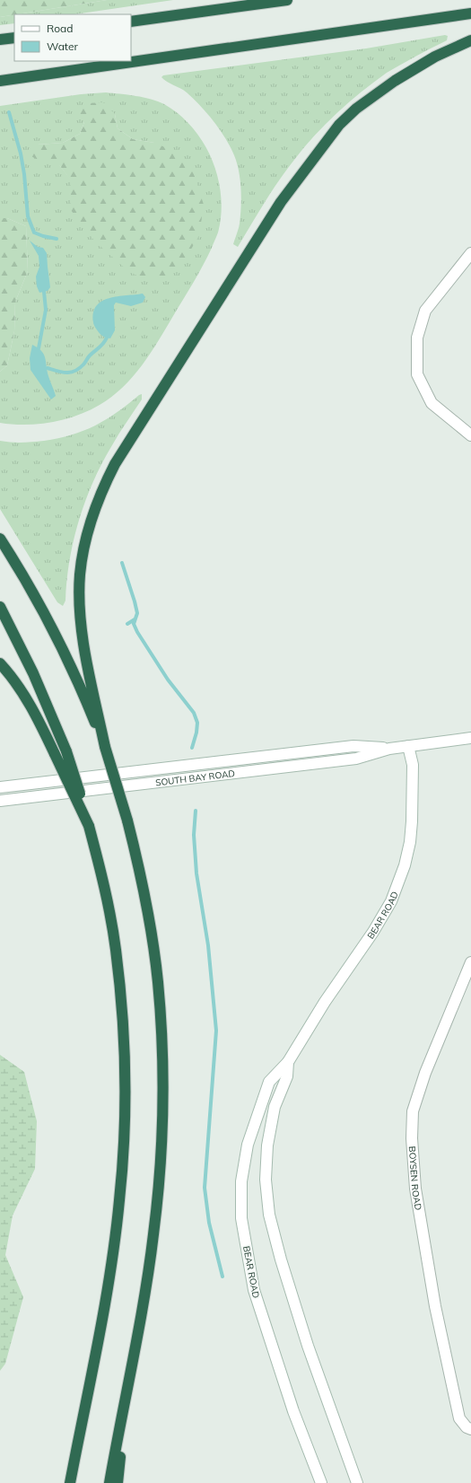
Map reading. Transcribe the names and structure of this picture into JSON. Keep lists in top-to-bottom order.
{
  "streets": {
    "street": ["SOUTH BAY ROAD", "BEAR ROAD", "BOYSEN ROAD"]
  },
  "crossings": [
    ["SOUTH BAY ROAD", "BEAR ROAD"]
  ],
  "legend": ["Road", "Water"]
}
